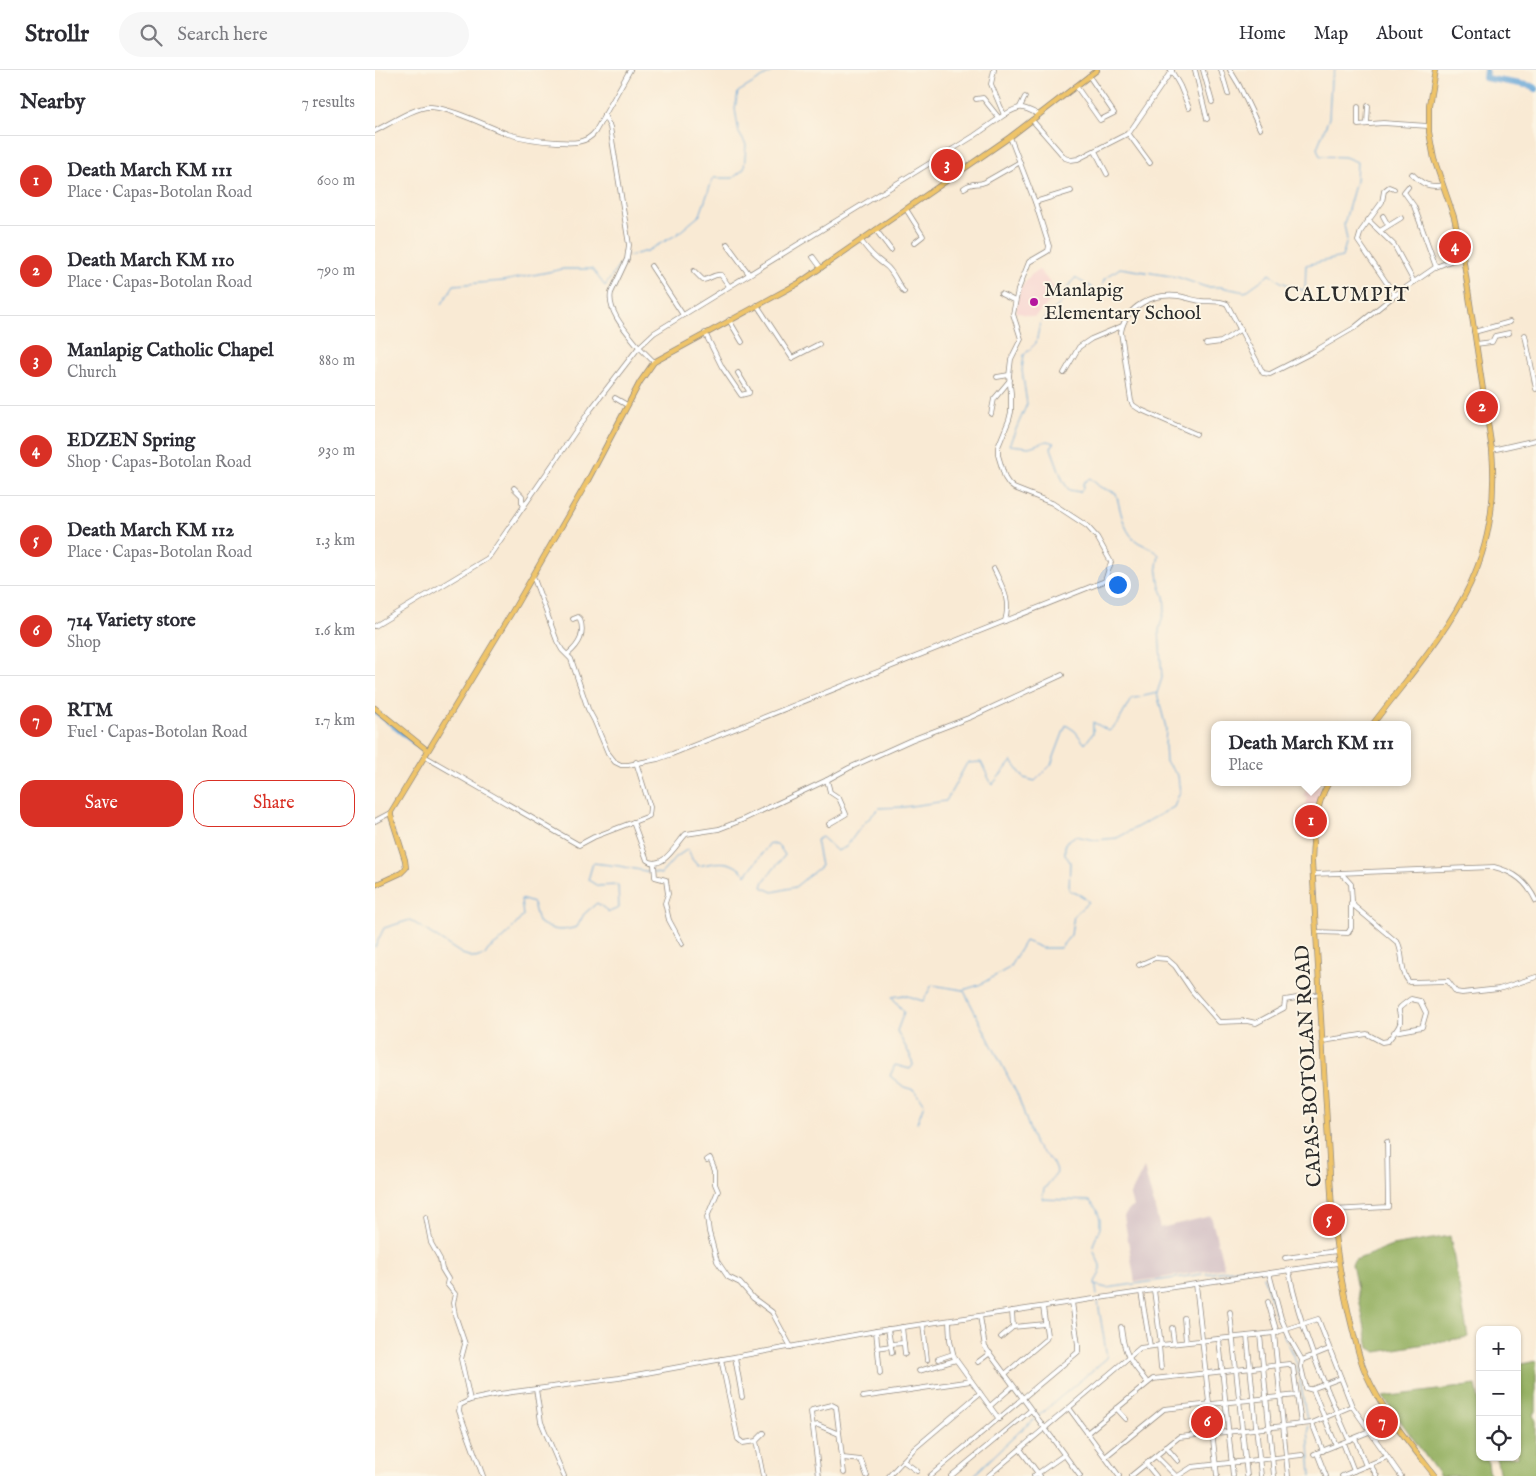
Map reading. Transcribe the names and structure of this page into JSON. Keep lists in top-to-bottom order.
{
  "streets": {
    "main road": ["CAPAS-BOTOLAN ROAD"]
  },
  "districts": ["CALUMPIT"],
  "places": ["Manlapig Elementary School"],
  "page": {
    "header": "Strollr",
    "search": "Search here",
    "nav": [
      "Home",
      "Map",
      "About",
      "Contact"
    ],
    "heading": ["Nearby", "7 results"],
    "list": [
      {
        "mark": "1",
        "name": "Death March KM 111",
        "note": "Place · Capas-Botolan Road",
        "value": "600 m"
      },
      {
        "mark": "2",
        "name": "Death March KM 110",
        "note": "Place · Capas-Botolan Road",
        "value": "790 m"
      },
      {
        "mark": "3",
        "name": "Manlapig Catholic Chapel",
        "note": "Church",
        "value": "880 m"
      },
      {
        "mark": "4",
        "name": "EDZEN Spring",
        "note": "Shop · Capas-Botolan Road",
        "value": "930 m"
      },
      {
        "mark": "5",
        "name": "Death March KM 112",
        "note": "Place · Capas-Botolan Road",
        "value": "1.3 km"
      },
      {
        "mark": "6",
        "name": "714 Variety store",
        "note": "Shop",
        "value": "1.6 km"
      },
      {
        "mark": "7",
        "name": "RTM",
        "note": "Fuel · Capas-Botolan Road",
        "value": "1.7 km"
      }
    ],
    "pins": [
      "3",
      "4",
      "2",
      "1",
      "5",
      "6",
      "7"
    ],
    "popup": ["Death March KM 111", "Place"],
    "buttons": ["Save", "Share"],
    "map_buttons": ["+", "−"]
  }
}
